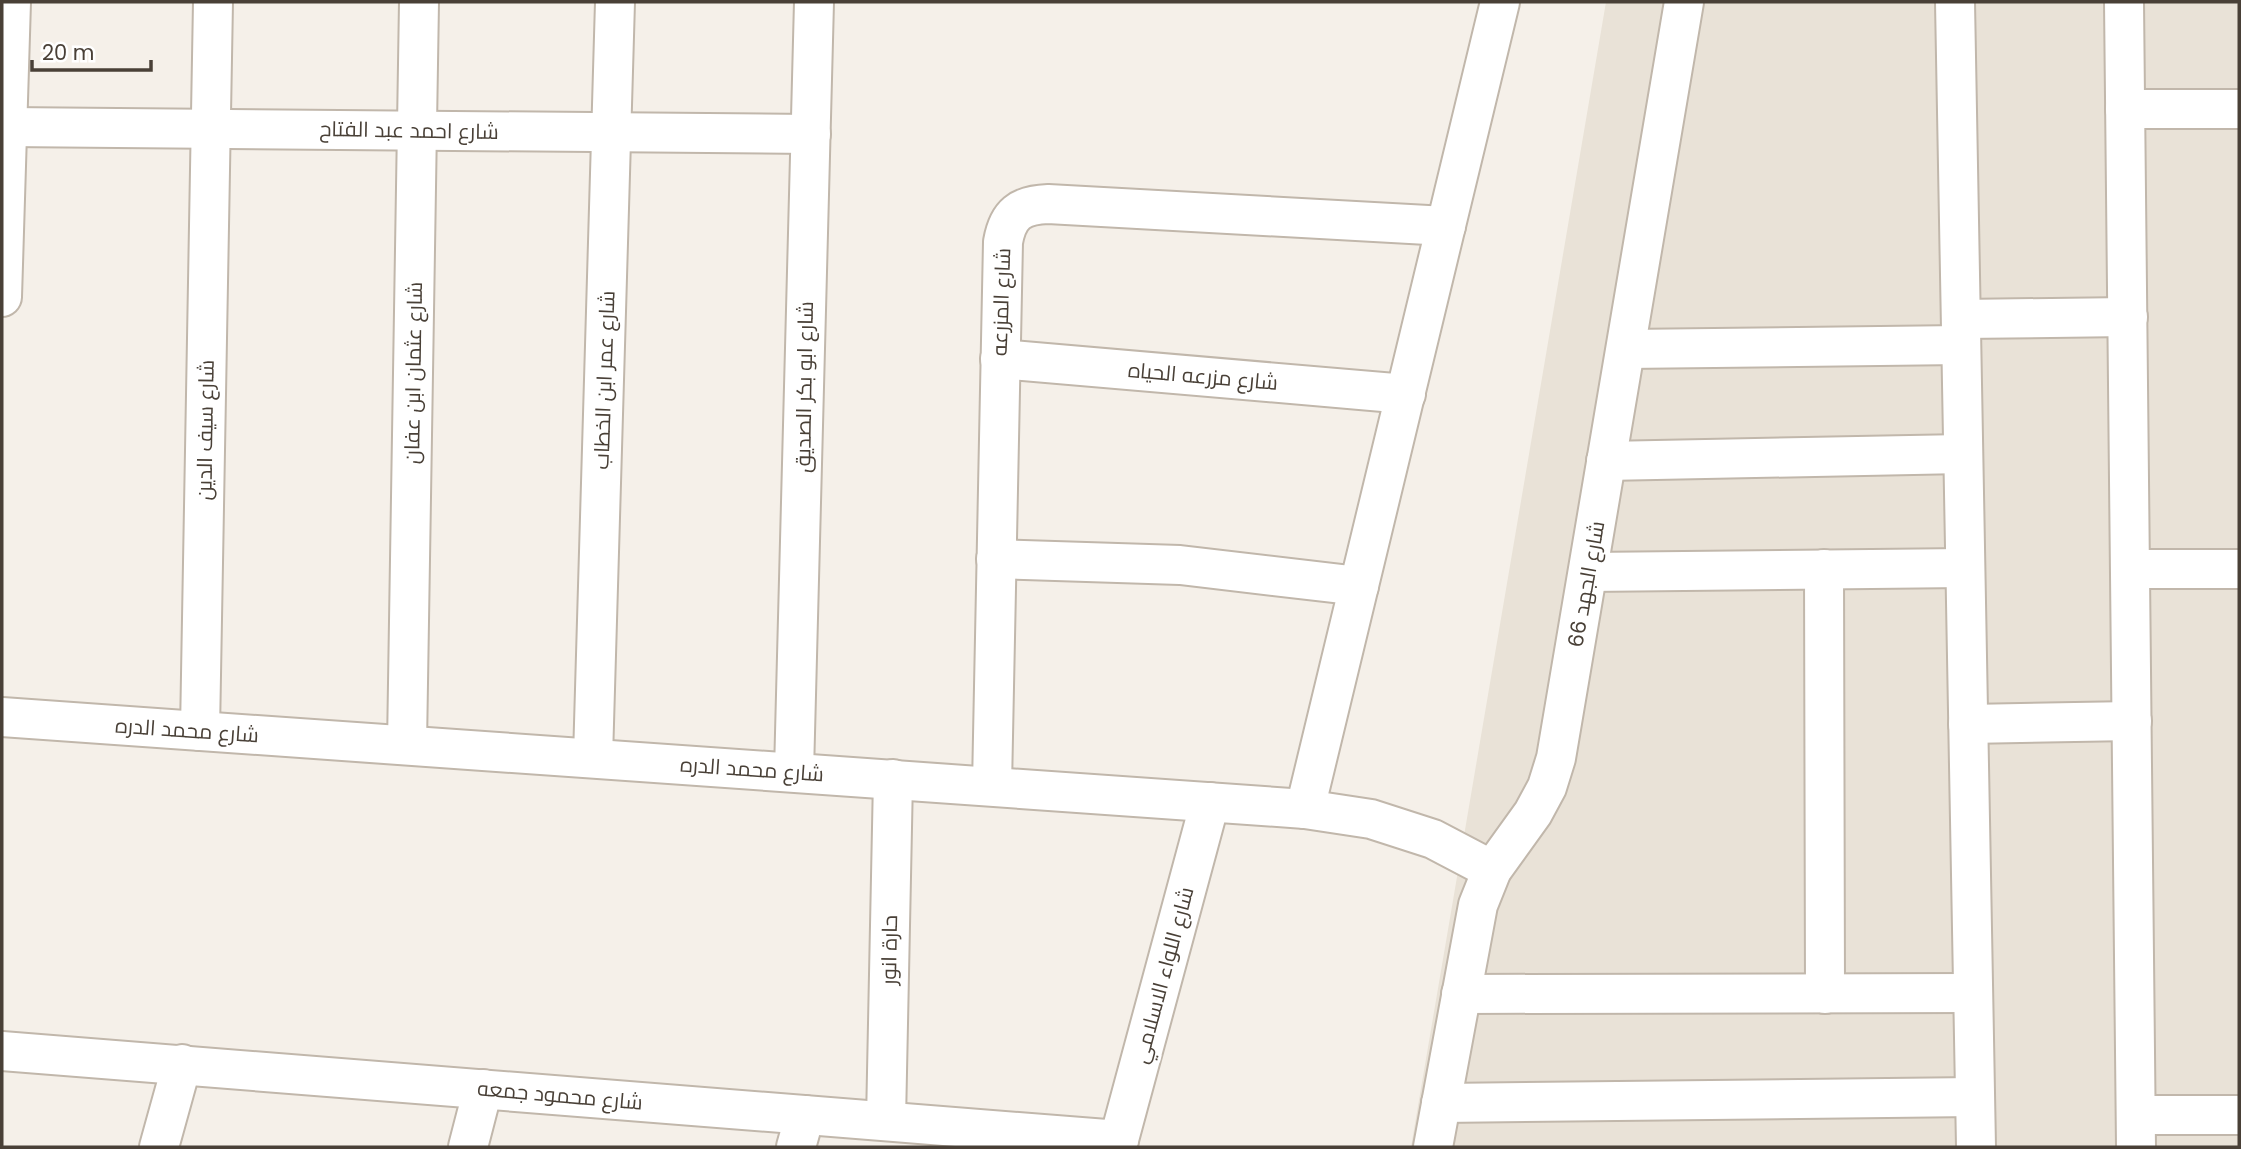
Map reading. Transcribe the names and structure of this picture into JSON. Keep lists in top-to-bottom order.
{
  "streets": {
    "street": [
      "شارع احمد عبد الفتاح",
      "شارع المزرعه",
      "شارع عثمان ابن عفان",
      "شارع مزرعه الحياه",
      "شارع عمر ابن الخطاب",
      "شارع ابو بكر الصديق",
      "شارع سيف الدين",
      "شارع الجهد 66",
      "شارع محمد الدره",
      "حارة انور",
      "شارع اللواء الاسلامي",
      "شارع محمود جمعه"
    ]
  },
  "crossings": [
    ["شارع احمد عبد الفتاح", "شارع عثمان ابن عفان"],
    ["شارع احمد عبد الفتاح", "شارع عمر ابن الخطاب"],
    ["شارع احمد عبد الفتاح", "شارع ابو بكر الصديق"],
    ["شارع احمد عبد الفتاح", "شارع سيف الدين"],
    ["شارع المزرعه", "شارع مزرعه الحياه"],
    ["شارع المزرعه", "شارع محمد الدره"],
    ["شارع عثمان ابن عفان", "شارع محمد الدره"],
    ["شارع عمر ابن الخطاب", "شارع محمد الدره"],
    ["شارع ابو بكر الصديق", "شارع محمد الدره"],
    ["شارع سيف الدين", "شارع محمد الدره"],
    ["شارع الجهد 66", "شارع محمد الدره"],
    ["شارع محمد الدره", "حارة انور"],
    ["شارع محمد الدره", "شارع اللواء الاسلامي"],
    ["حارة انور", "شارع محمود جمعه"],
    ["شارع اللواء الاسلامي", "شارع محمود جمعه"]
  ],
  "scale_bar": "20 m"
}
